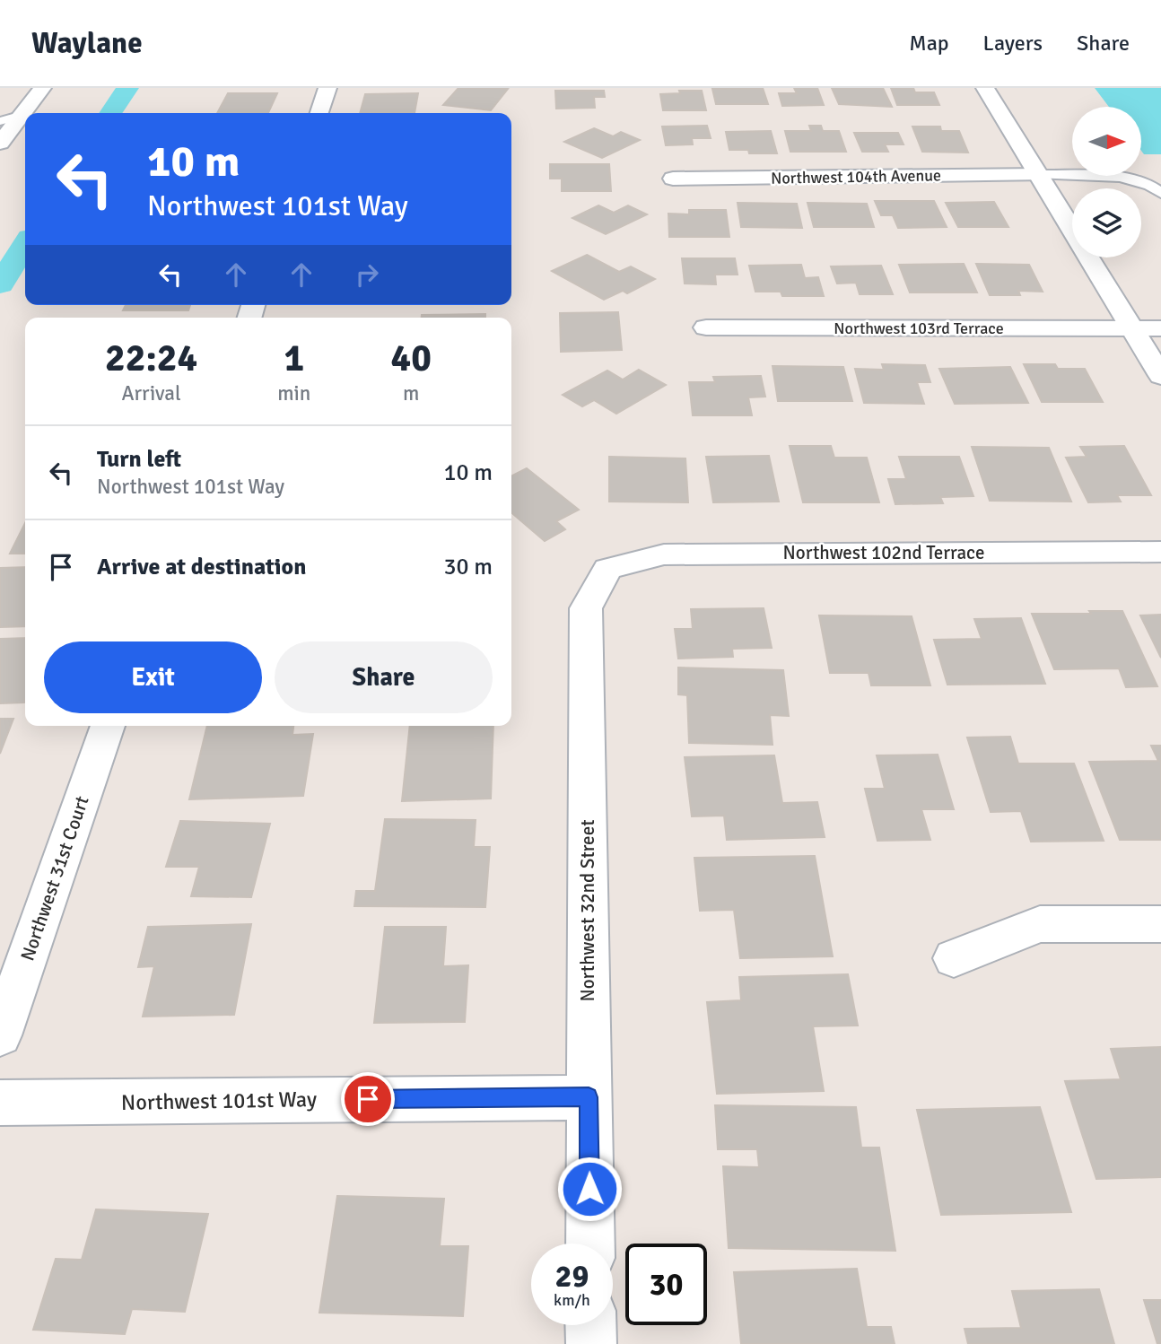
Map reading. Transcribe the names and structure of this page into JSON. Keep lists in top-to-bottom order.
{
  "streets": {
    "street": [
      "Northwest 104th Avenue",
      "Northwest 103rd Terrace",
      "Northwest 102nd Terrace",
      "Northwest 31st Court",
      "Northwest 32nd Street",
      "Northwest 101st Way"
    ]
  },
  "crossings": [
    ["Northwest 102nd Terrace", "Northwest 32nd Street"],
    ["Northwest 32nd Street", "Northwest 101st Way"]
  ],
  "north": "right",
  "page": {
    "header": "Waylane",
    "nav": ["Map", "Layers", "Share"],
    "turn": ["10 m", "Northwest 101st Way"],
    "eta": [
      "22:24",
      "Arrival",
      "1",
      "min",
      "40",
      "m"
    ],
    "list": [
      {
        "name": "Turn left",
        "note": "Northwest 101st Way",
        "value": "10 m"
      },
      {
        "name": "Arrive at destination",
        "value": "30 m"
      }
    ],
    "buttons": ["Exit", "Share"],
    "speed": "29 km/h",
    "limit": "30"
  }
}
